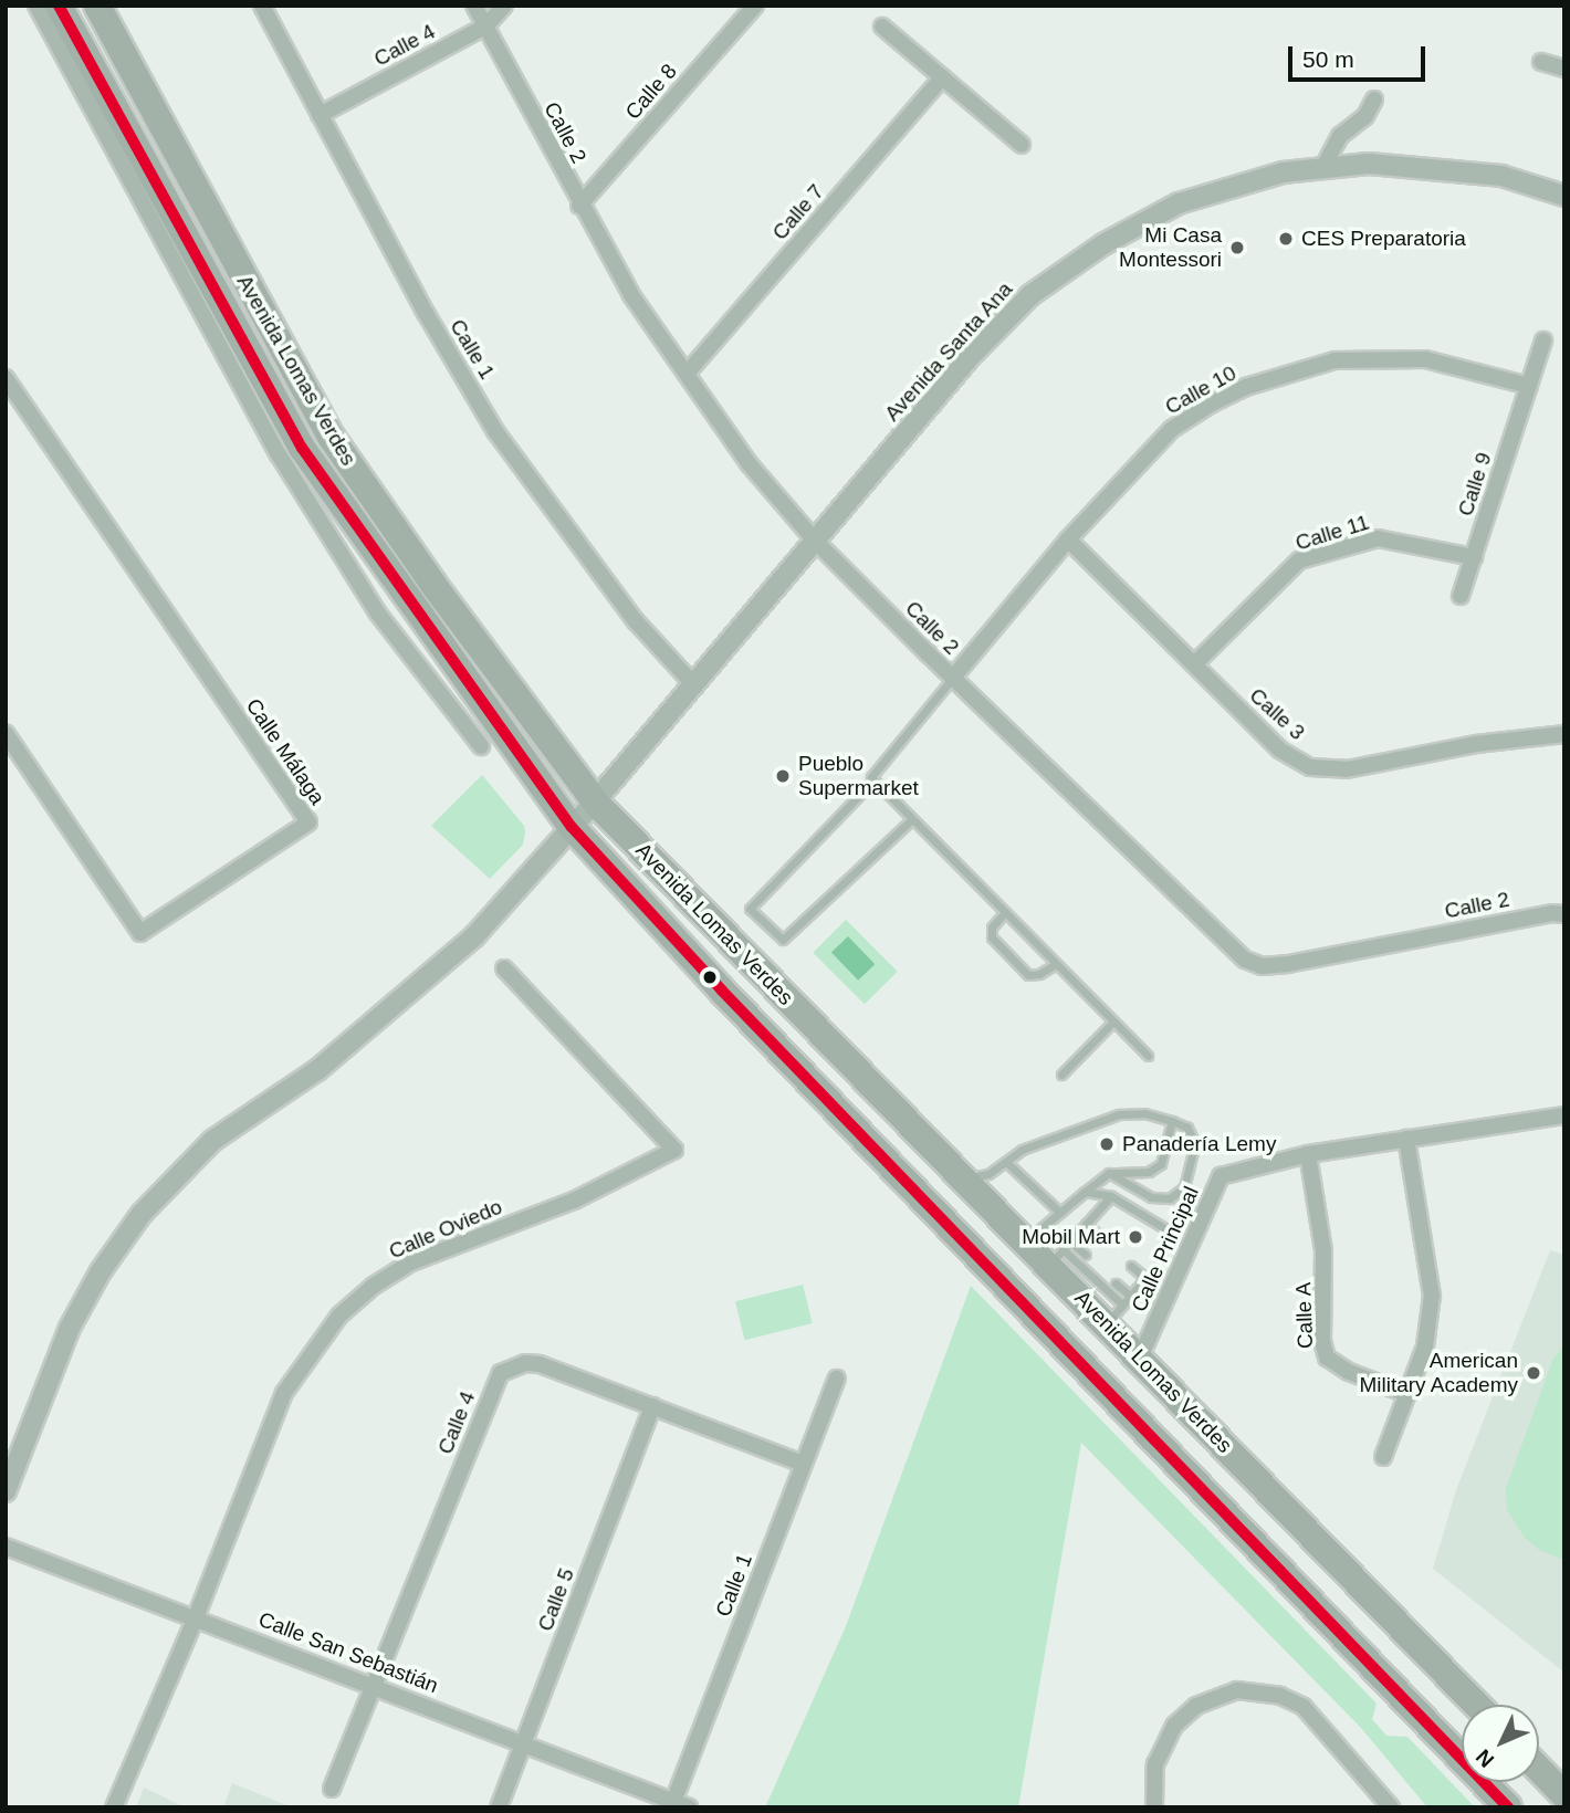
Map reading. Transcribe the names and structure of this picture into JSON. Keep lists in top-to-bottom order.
{
  "streets": {
    "highway": ["Avenida Lomas Verdes"],
    "street": [
      "Calle 4",
      "Calle 8",
      "Calle 2",
      "Calle 7",
      "Calle 1",
      "Avenida Santa Ana",
      "Calle 10",
      "Calle 9",
      "Calle 11",
      "Calle 3",
      "Calle Málaga",
      "Calle Oviedo",
      "Calle Principal",
      "Calle A",
      "Calle 5",
      "Calle San Sebastián"
    ]
  },
  "crossings": [
    ["Calle 4", "Calle 2"],
    ["Calle 4", "Calle 1"],
    ["Calle 4", "Calle 5"],
    ["Calle 4", "Calle San Sebastián"],
    ["Calle 8", "Calle 2"],
    ["Calle 2", "Calle 7"],
    ["Calle 2", "Avenida Santa Ana"],
    ["Calle 2", "Calle 10"],
    ["Calle 1", "Avenida Santa Ana"],
    ["Calle 1", "Calle San Sebastián"],
    ["Avenida Santa Ana", "Avenida Lomas Verdes"],
    ["Avenida Lomas Verdes", "Calle Principal"],
    ["Calle 10", "Calle 9"],
    ["Calle 10", "Calle 3"],
    ["Calle 9", "Calle 11"],
    ["Calle 11", "Calle 3"],
    ["Calle Oviedo", "Calle San Sebastián"],
    ["Calle Principal", "Calle A"],
    ["Calle 5", "Calle San Sebastián"]
  ],
  "places": [
    "CES Preparatoria",
    "Mi Casa Montessori",
    "Pueblo Supermarket",
    "Panadería Lemy",
    "Mobil Mart",
    "American Military Academy"
  ],
  "scale_bar": "50 m",
  "north": "bottom left"
}
